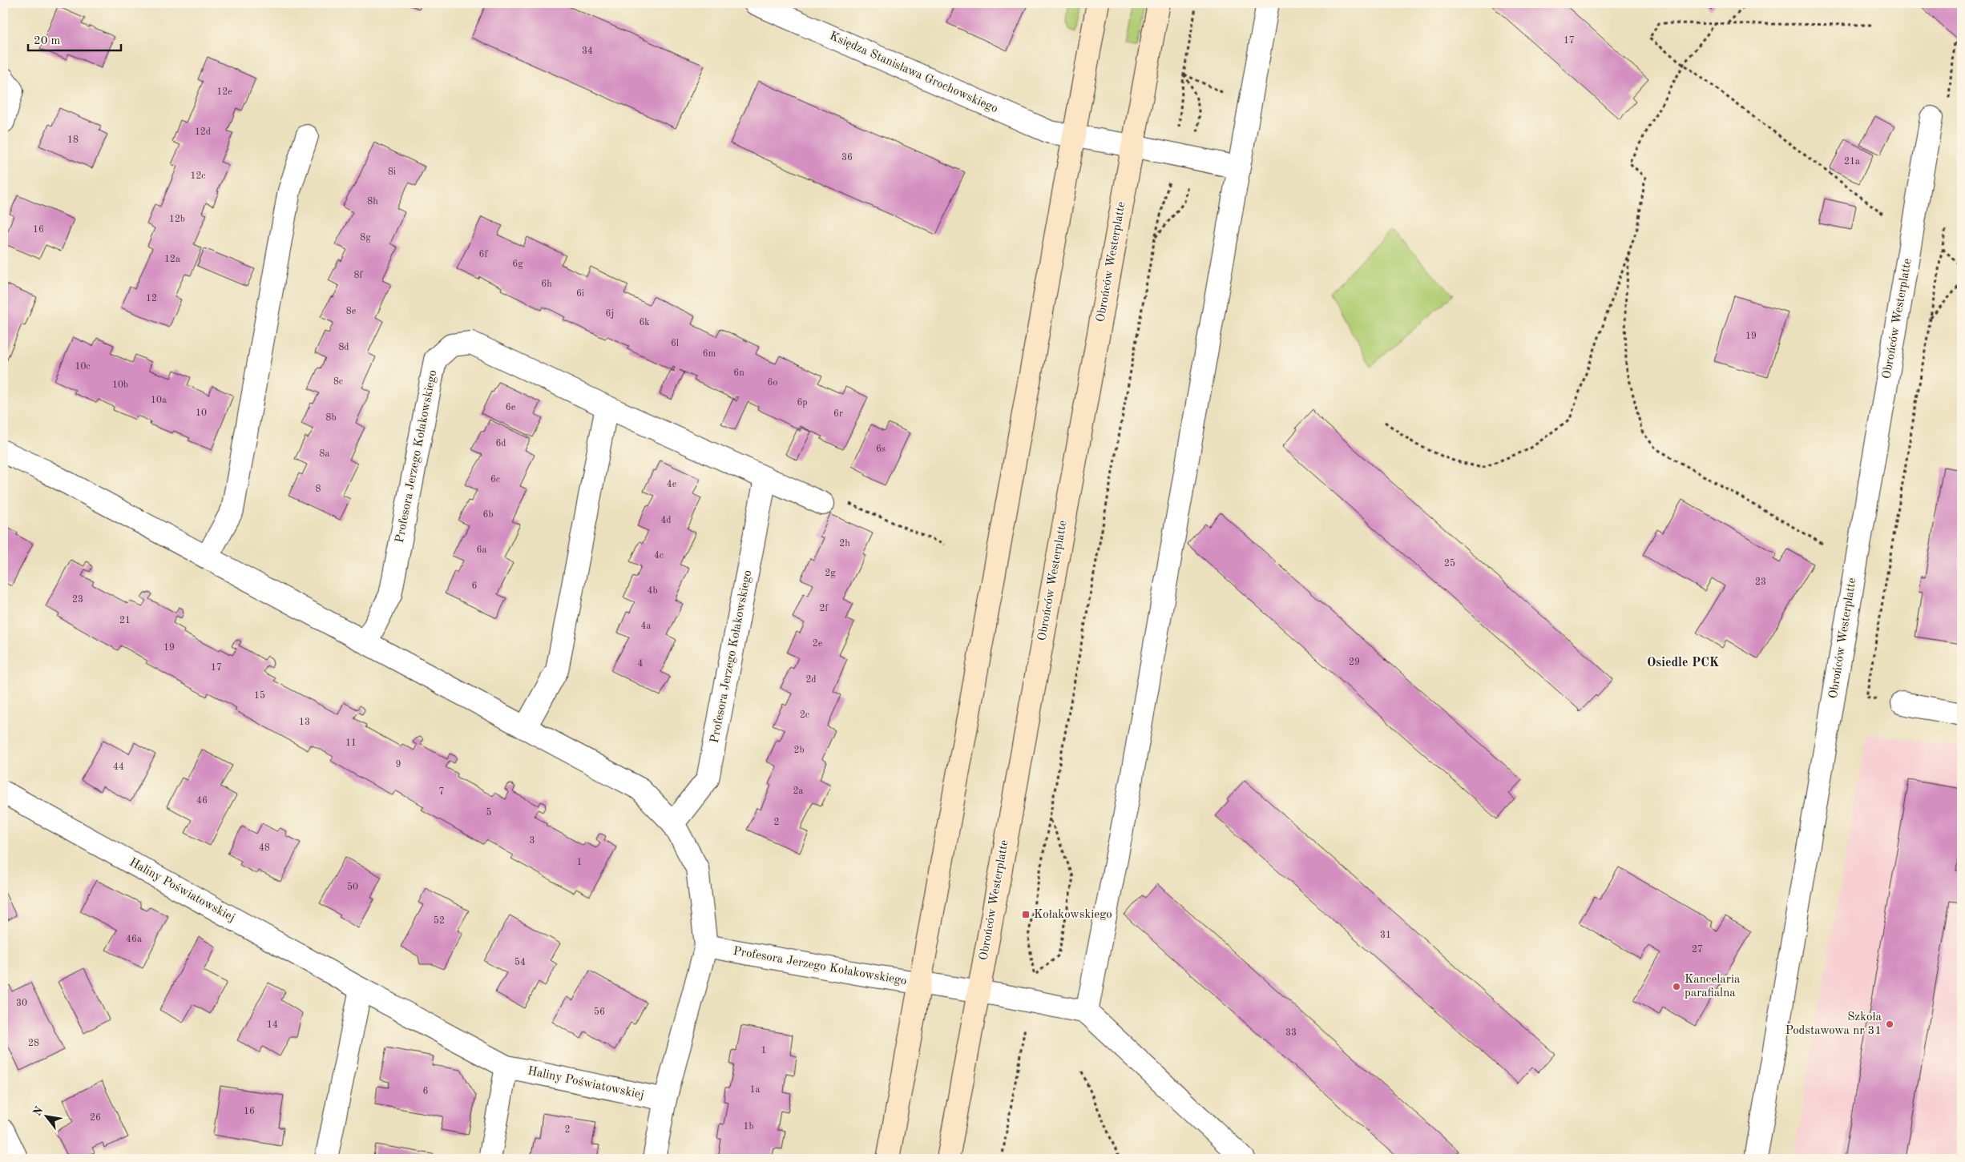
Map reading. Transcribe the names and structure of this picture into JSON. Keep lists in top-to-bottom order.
{
  "streets": {
    "main road": ["Obrońców Westerplatte"],
    "street": ["Księdza Stanisława Grochowskiego", "Profesora Jerzego Kołakowskiego", "Haliny Poświatowskiej"]
  },
  "crossings": [
    ["Księdza Stanisława Grochowskiego", "Obrońców Westerplatte"],
    ["Obrońców Westerplatte", "Profesora Jerzego Kołakowskiego"]
  ],
  "districts": ["Osiedle PCK"],
  "places": {
    "transit": ["Kołakowskiego"],
    "other": ["Kancelaria parafialna", "Szkoła Podstawowa nr 31"]
  },
  "house_numbers": [
    "17",
    "34",
    "12e",
    "12d",
    "18",
    "36",
    "21a",
    "8i",
    "12c",
    "8h",
    "12b",
    "16",
    "8g",
    "6f",
    "12a",
    "6g",
    "8f",
    "6h",
    "6i",
    "12",
    "8e",
    "6j",
    "6k",
    "19",
    "6l",
    "8d",
    "6m",
    "10c",
    "6n",
    "8c",
    "6o",
    "10b",
    "10a",
    "6p",
    "6e",
    "10",
    "6r",
    "8b",
    "6d",
    "6s",
    "8a",
    "6c",
    "4e",
    "8",
    "6b",
    "4d",
    "2h",
    "6a",
    "4c",
    "25",
    "2g",
    "23",
    "6",
    "4b",
    "23",
    "2f",
    "21",
    "4a",
    "2e",
    "19",
    "29",
    "4",
    "17",
    "2d",
    "15",
    "2c",
    "13",
    "11",
    "2b",
    "9",
    "44",
    "2a",
    "7",
    "46",
    "5",
    "2",
    "3",
    "48",
    "1",
    "50",
    "52",
    "31",
    "46a",
    "27",
    "54",
    "30",
    "56",
    "14",
    "33",
    "28",
    "1",
    "1a",
    "6",
    "16",
    "26",
    "1b",
    "2"
  ],
  "scale_bar": "20 m",
  "north": "top left"
}
